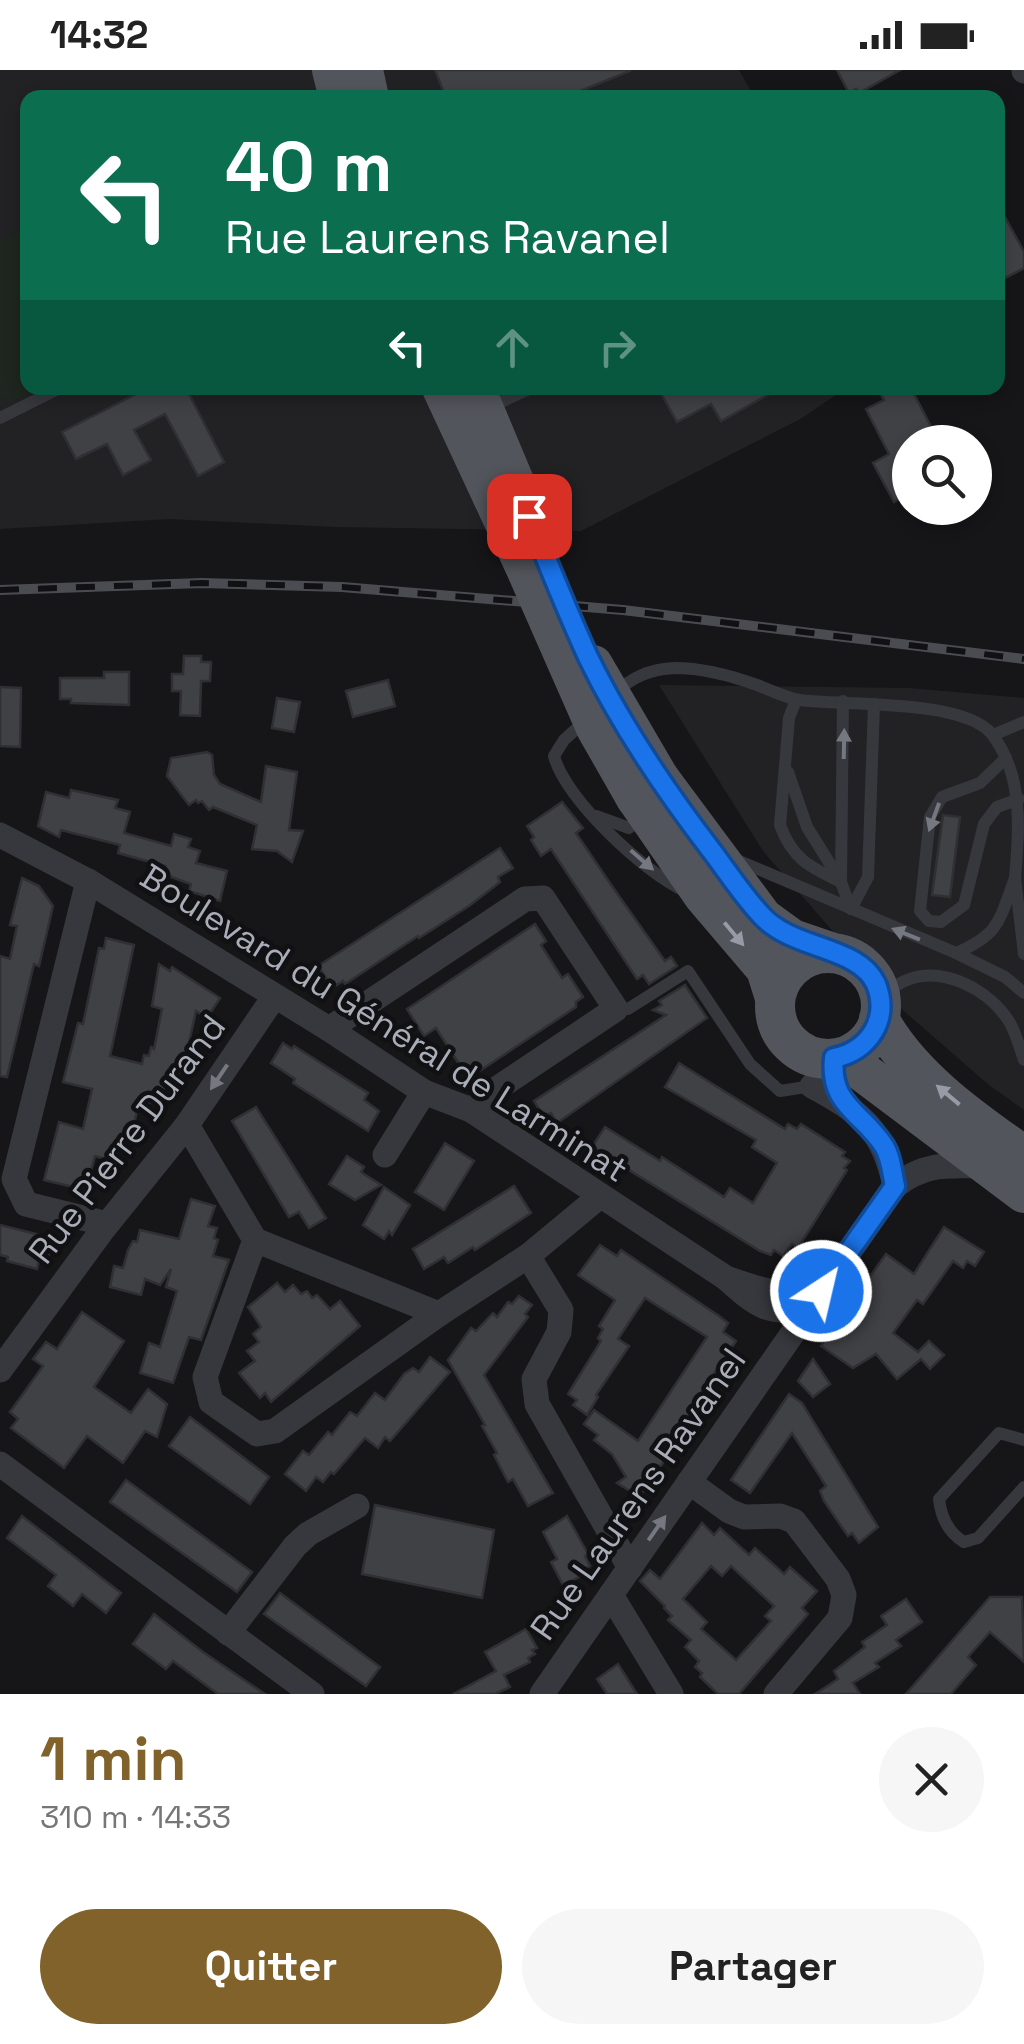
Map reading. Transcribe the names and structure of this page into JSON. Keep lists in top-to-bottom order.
{
  "streets": {
    "street": ["Boulevard du Général de Larminat", "Rue Pierre Durand", "Rue Laurens Ravanel"]
  },
  "crossings": [
    ["Boulevard du Général de Larminat", "Rue Pierre Durand"],
    ["Boulevard du Général de Larminat", "Rue Laurens Ravanel"]
  ],
  "page": {
    "status": "14:32",
    "turn": ["40 m", "Rue Laurens Ravanel"],
    "heading": ["1 min", "310 m · 14:33"],
    "buttons": ["Quitter", "Partager"]
  }
}
